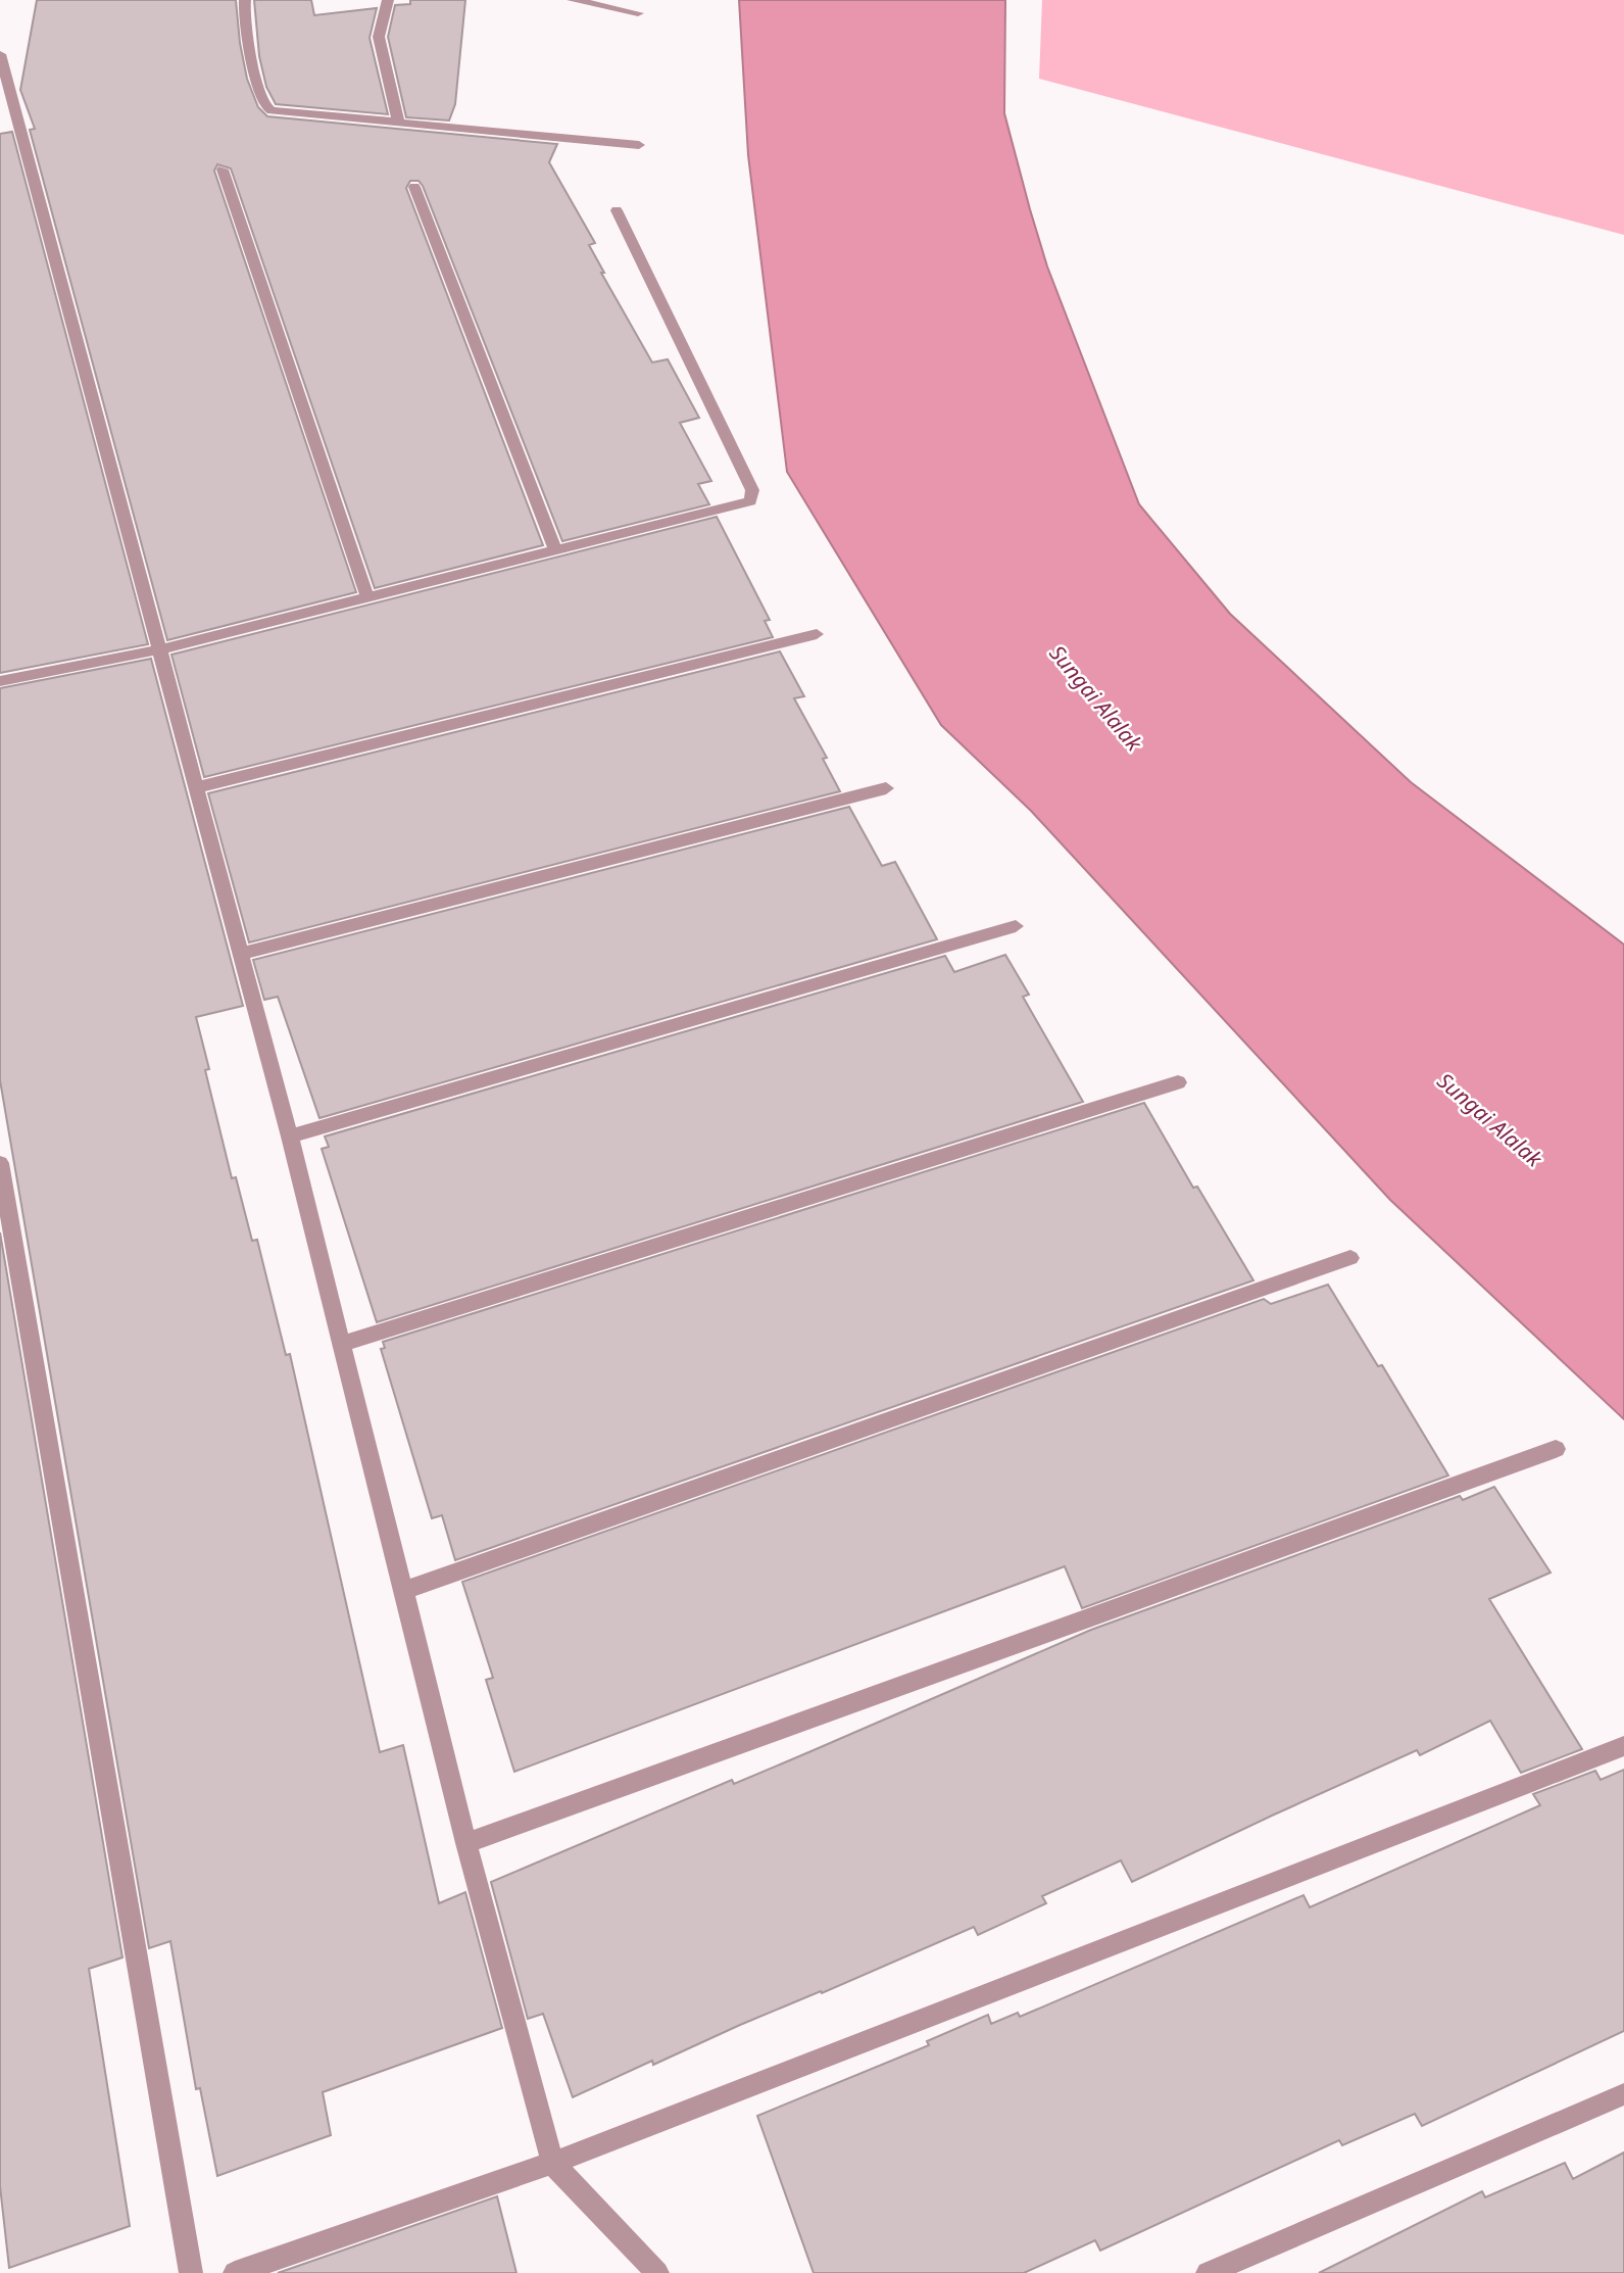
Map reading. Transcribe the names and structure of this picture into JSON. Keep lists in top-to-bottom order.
{
  "water": ["Sungai Alalak"]
}
